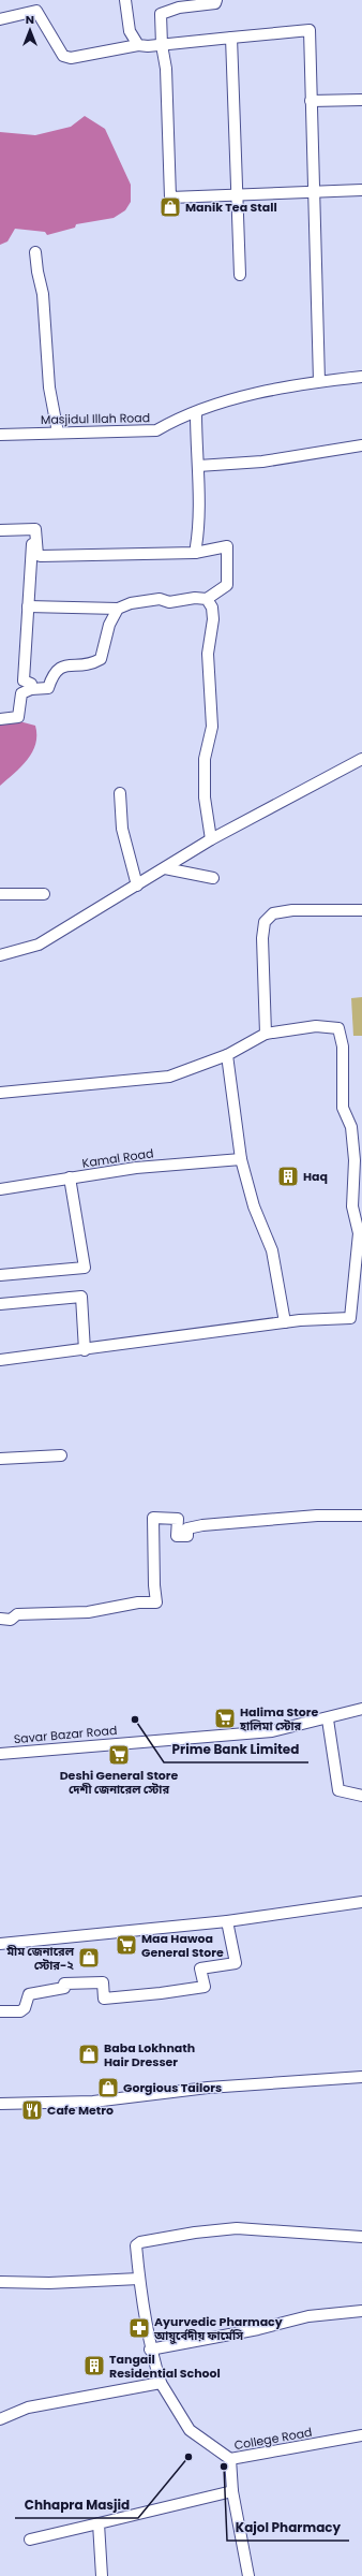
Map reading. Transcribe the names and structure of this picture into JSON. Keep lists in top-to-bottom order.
{
  "streets": {
    "street": [
      "Masjidul Illah Road",
      "Kamal Road",
      "Savar Bazar Road",
      "College Road"
    ]
  },
  "places": {
    "shop": [
      "Manik Tea Stall",
      "মীম জেনারেল স্টোর-২",
      "Baba Lokhnath Hair Dresser",
      "Gorgious Tailors"
    ],
    "building": ["Haq", "Tangail Residential School"],
    "supermarket": ["Halima Store হালিমা স্টোর", "Deshi General Store দেশী জেনারেল স্টোর", "Maa Hawoa General Store"],
    "other": ["Prime Bank Limited", "Chhapra Masjid", "Kajol Pharmacy"],
    "restaurant": ["Cafe Metro"],
    "pharmacy": ["Ayurvedic Pharmacy আয়ুর্বেদীয় ফার্মেসি"]
  },
  "north": "top"
}
